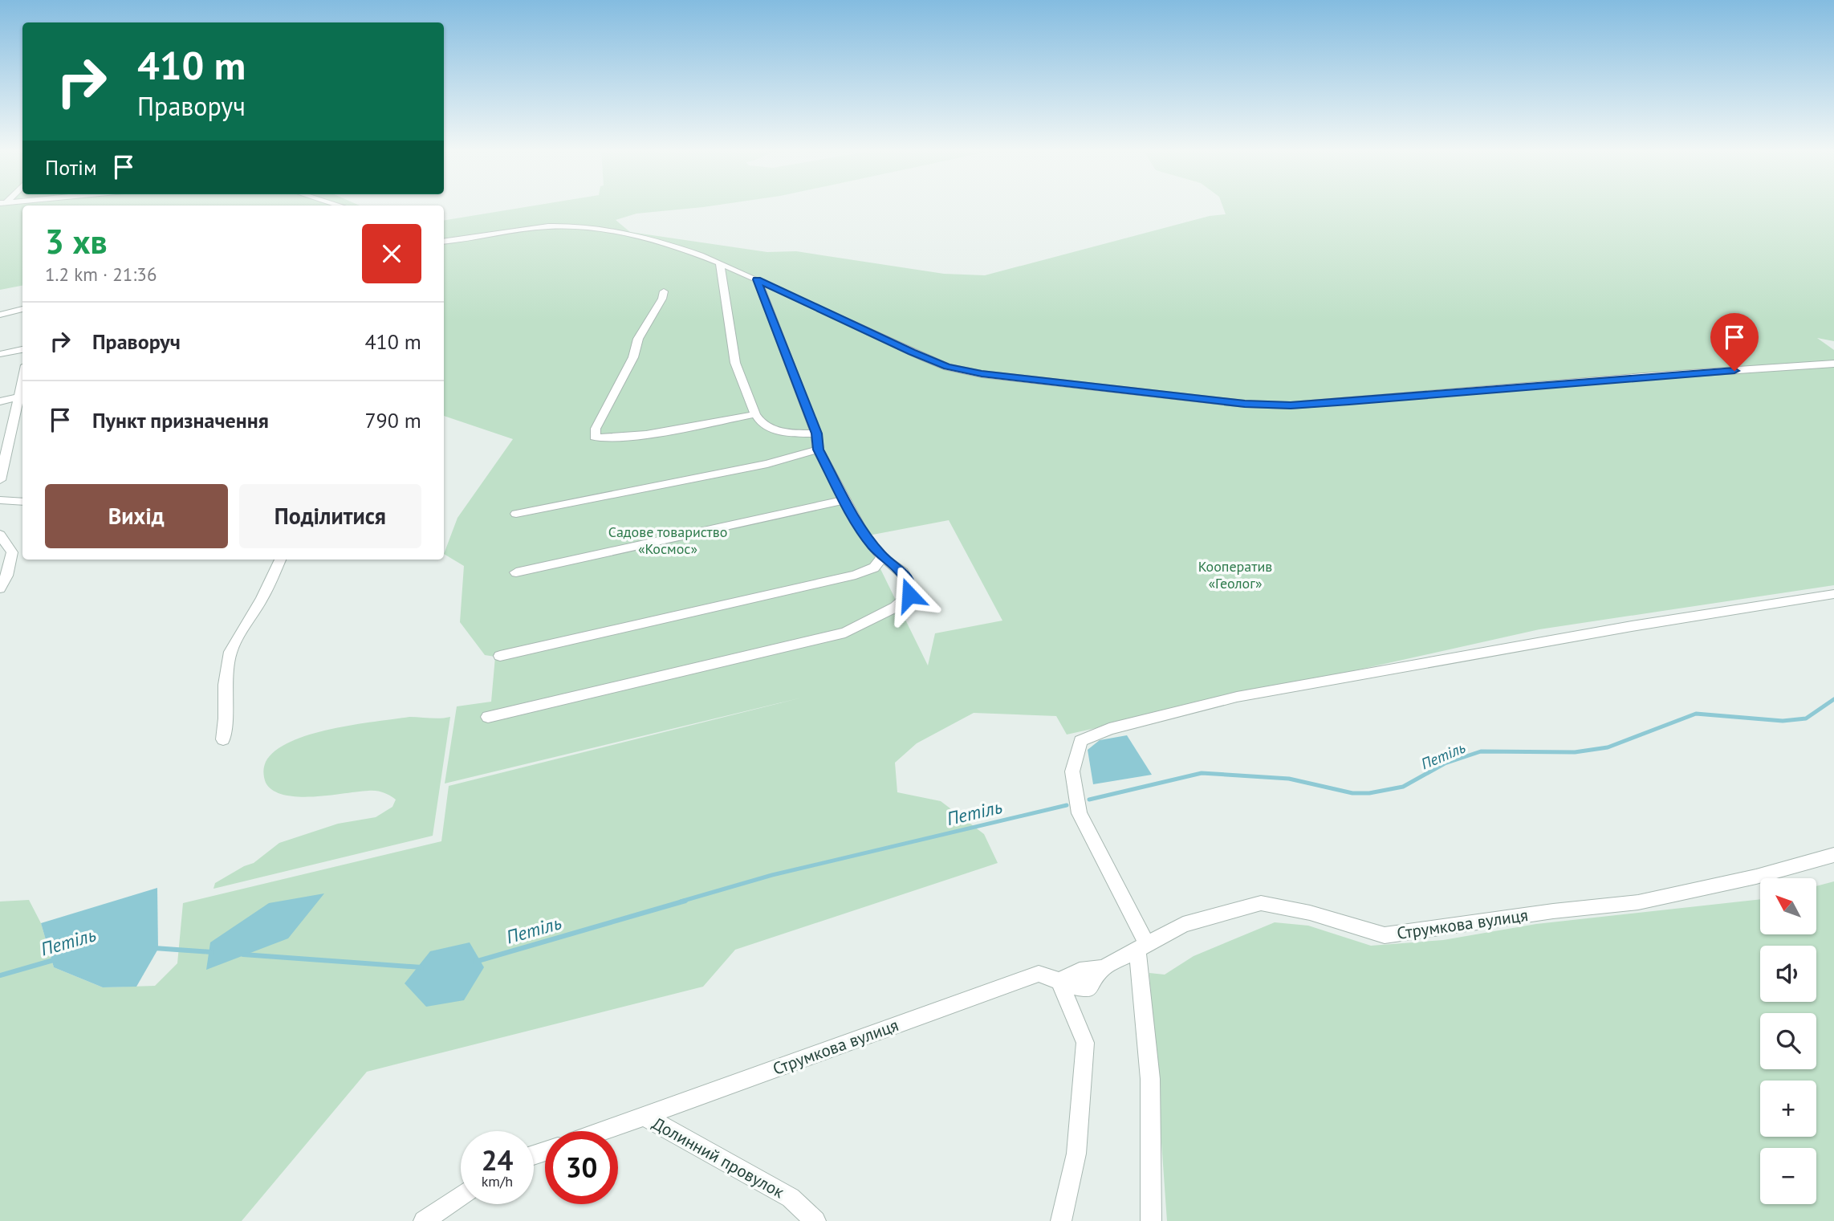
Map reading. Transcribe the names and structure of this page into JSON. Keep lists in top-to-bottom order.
{
  "streets": {
    "street": ["Струмкова вулиця", "Долинний провулок"]
  },
  "crossings": [
    ["Струмкова вулиця", "Долинний провулок"]
  ],
  "water": ["Петіль"],
  "parks": ["Садове товариство «Космос»", "Кооператив «Геолог»"],
  "north": "top left",
  "page": {
    "turn": ["410 m", "Праворуч"],
    "then": "Потім",
    "heading": ["3 хв", "1.2 km · 21:36"],
    "list": [
      {
        "name": "Праворуч",
        "value": "410 m"
      },
      {
        "name": "Пункт призначення",
        "value": "790 m"
      }
    ],
    "buttons": ["Вихід", "Поділитися"],
    "map_buttons": ["+", "−"],
    "speed": "24 km/h",
    "limit": "30"
  }
}
